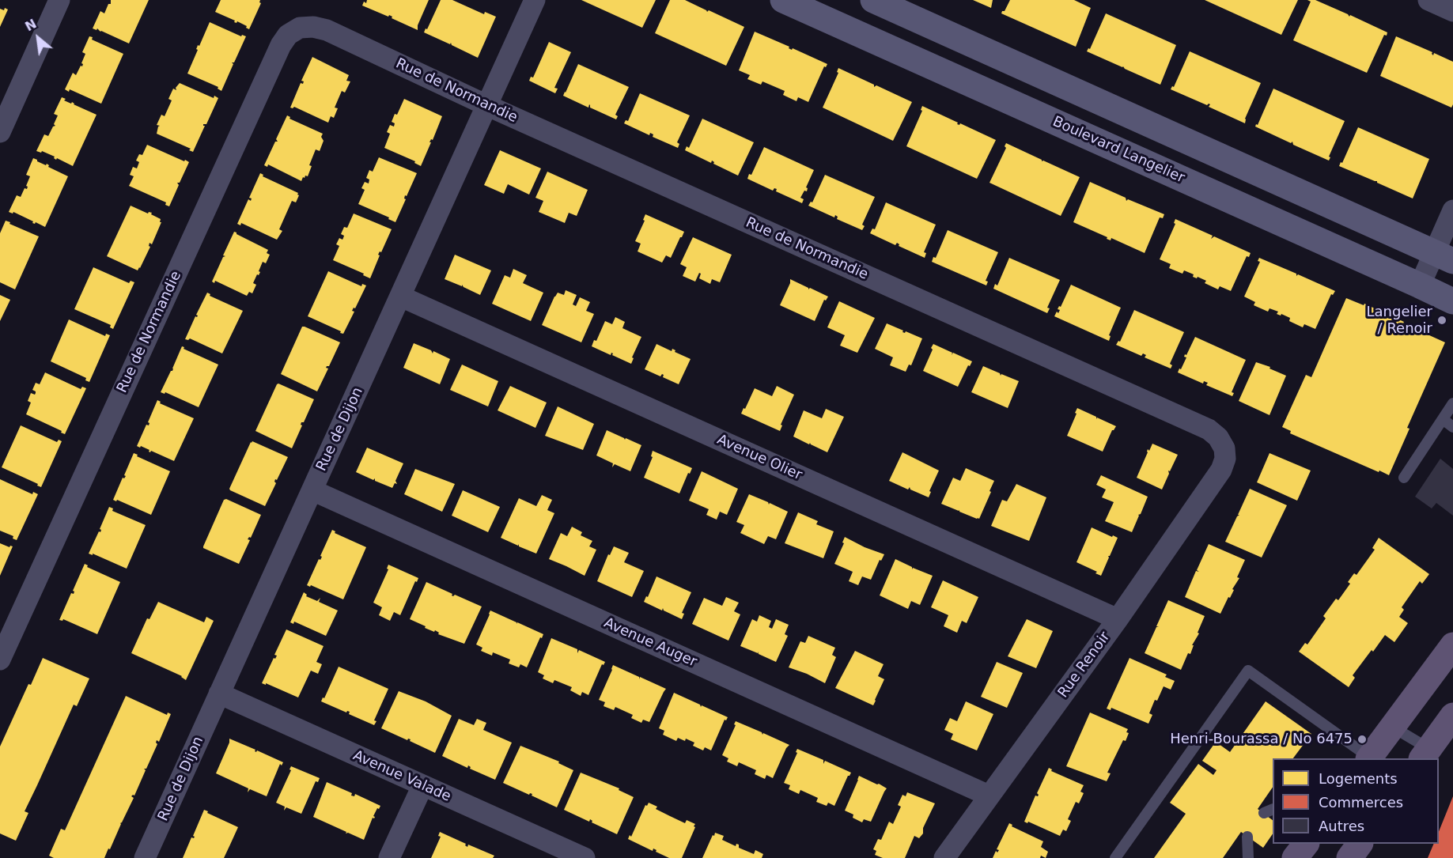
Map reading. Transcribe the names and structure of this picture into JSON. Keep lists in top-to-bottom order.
{
  "streets": {
    "main road": ["Boulevard Langelier"],
    "street": [
      "Rue de Normandie",
      "Rue de Dijon",
      "Avenue Olier",
      "Avenue Auger",
      "Rue Renoir",
      "Avenue Valade"
    ]
  },
  "crossings": [
    ["Rue de Normandie", "Rue de Dijon"],
    ["Rue de Normandie", "Rue Renoir"],
    ["Rue de Dijon", "Avenue Olier"],
    ["Rue de Dijon", "Avenue Auger"],
    ["Rue de Dijon", "Avenue Valade"],
    ["Avenue Olier", "Rue Renoir"],
    ["Avenue Auger", "Rue Renoir"]
  ],
  "places": ["Langelier / Renoir", "Henri-Bourassa / No 6475"],
  "legend": ["Logements", "Commerces", "Autres"],
  "north": "top left"
}
